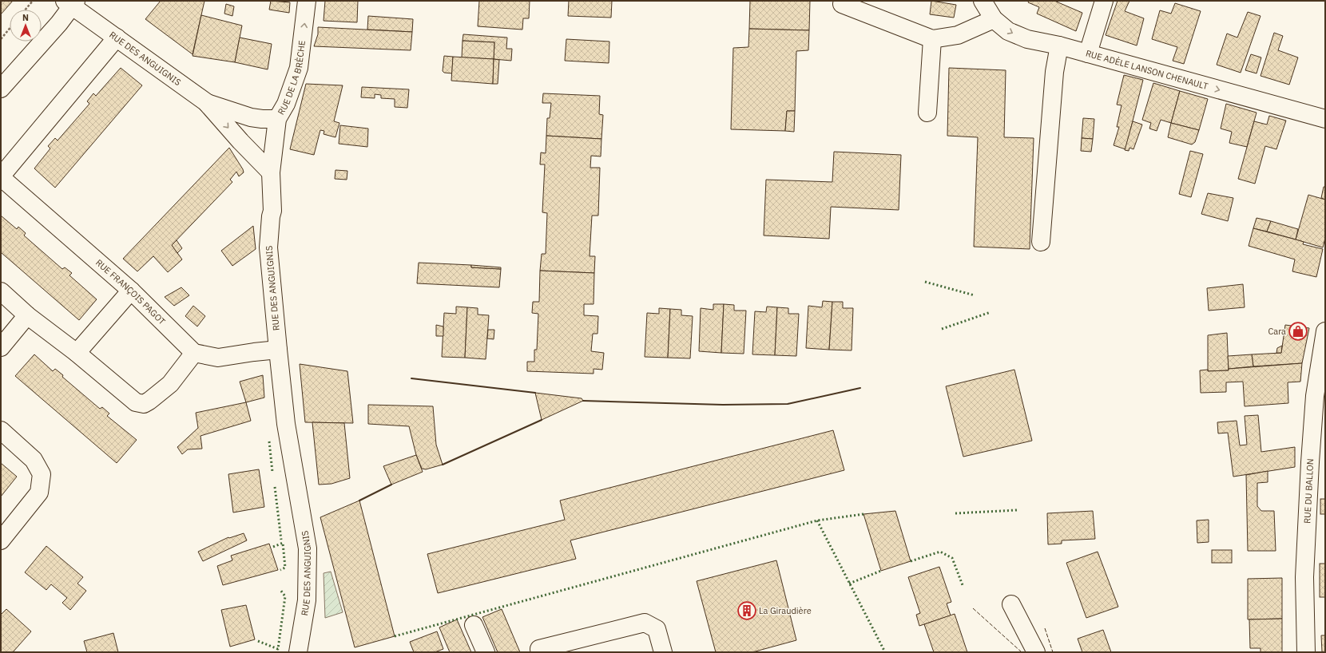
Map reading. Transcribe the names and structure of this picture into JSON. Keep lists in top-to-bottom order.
{
  "streets": {
    "street": [
      "RUE DES ANGUIGNIS",
      "RUE ADÈLE LANSON CHENAULT",
      "RUE DE LA BRÈCHE",
      "RUE FRANÇOIS PAGOT",
      "RUE DU BALLON"
    ]
  },
  "crossings": [
    ["RUE DES ANGUIGNIS", "RUE DE LA BRÈCHE"]
  ],
  "one_way": ["RUE ADÈLE LANSON CHENAULT", "RUE DE LA BRÈCHE"],
  "places": {
    "shop": ["Cara"],
    "building": ["La Giraudière"]
  },
  "north": "top"
}
